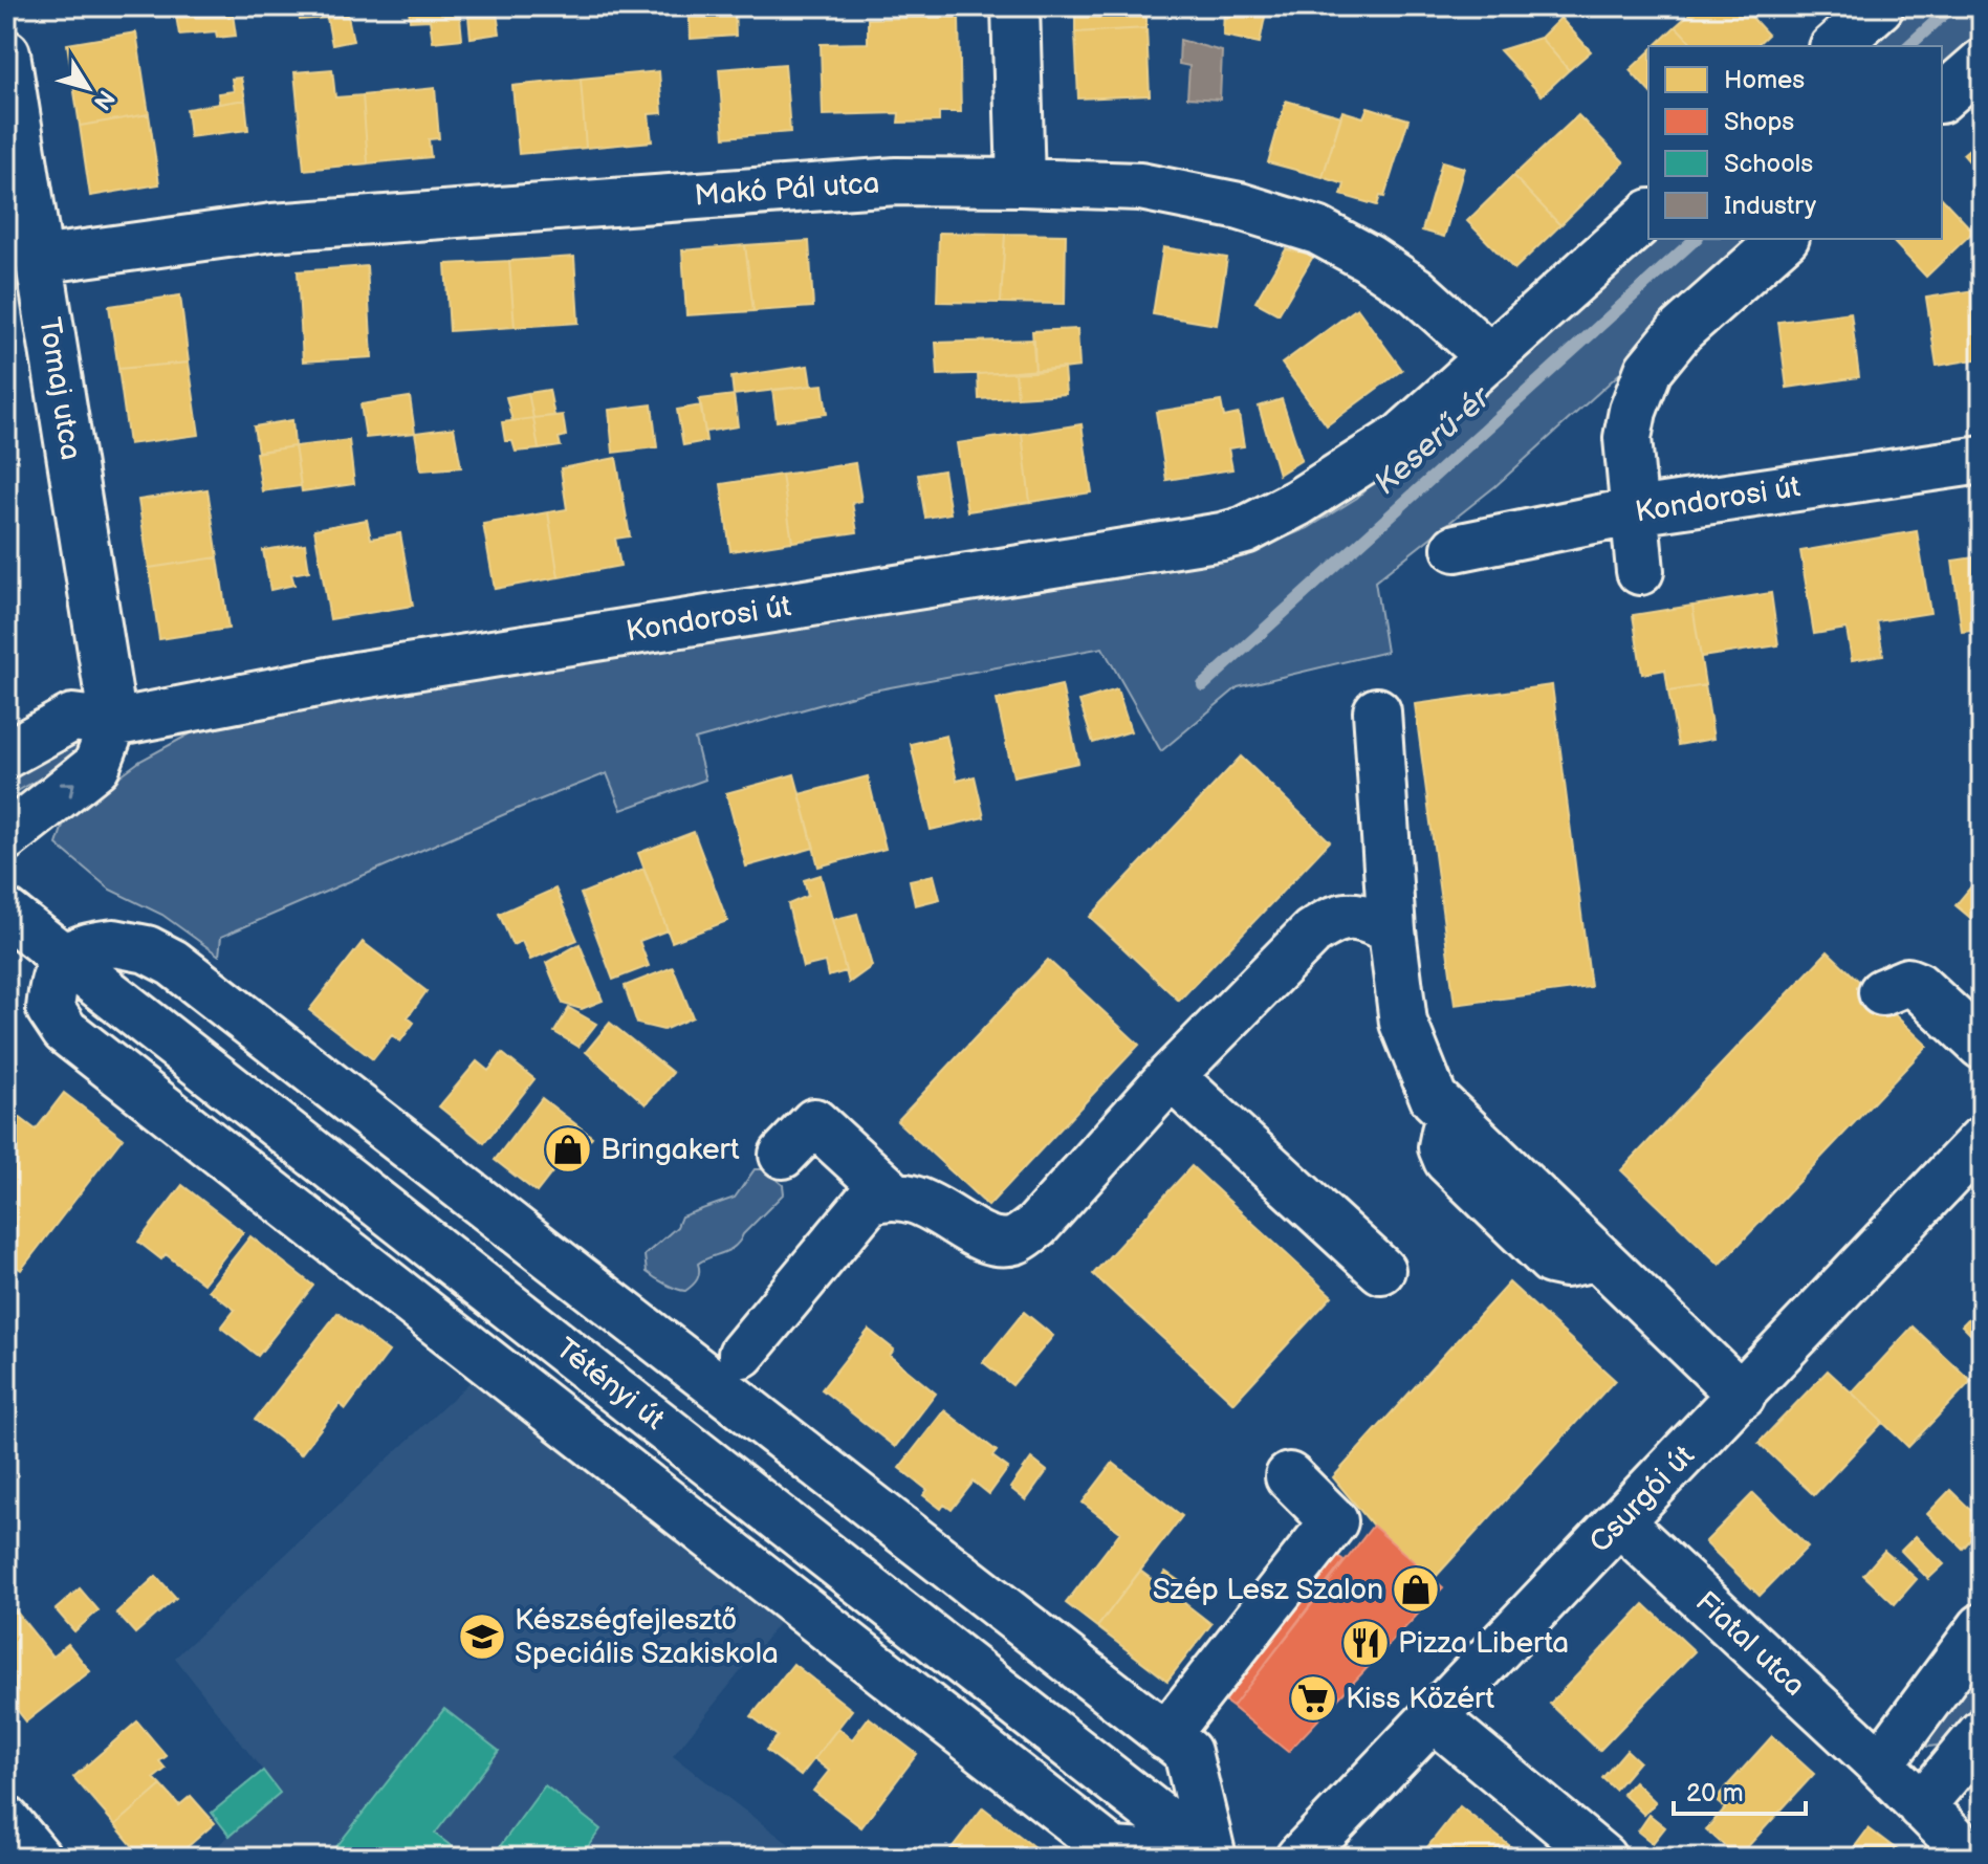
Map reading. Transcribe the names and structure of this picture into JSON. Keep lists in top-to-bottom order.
{
  "streets": {
    "street": [
      "Makó Pál utca",
      "Tomaj utca",
      "Kondorosi út",
      "Tétényi út",
      "Csurgói út",
      "Fiatal utca"
    ]
  },
  "crossings": [
    ["Makó Pál utca", "Tomaj utca"],
    ["Makó Pál utca", "Kondorosi út"],
    ["Tomaj utca", "Kondorosi út"],
    ["Csurgói út", "Fiatal utca"]
  ],
  "water": ["Keserű-ér"],
  "places": {
    "shop": ["Bringakert", "Szép Lesz Szalon"],
    "school or university": ["Készségfejlesztő Speciális Szakiskola"],
    "restaurant": ["Pizza Liberta"],
    "supermarket": ["Kiss Közért"]
  },
  "legend": [
    "Homes",
    "Shops",
    "Schools",
    "Industry"
  ],
  "scale_bar": "20 m",
  "north": "bottom right"
}
